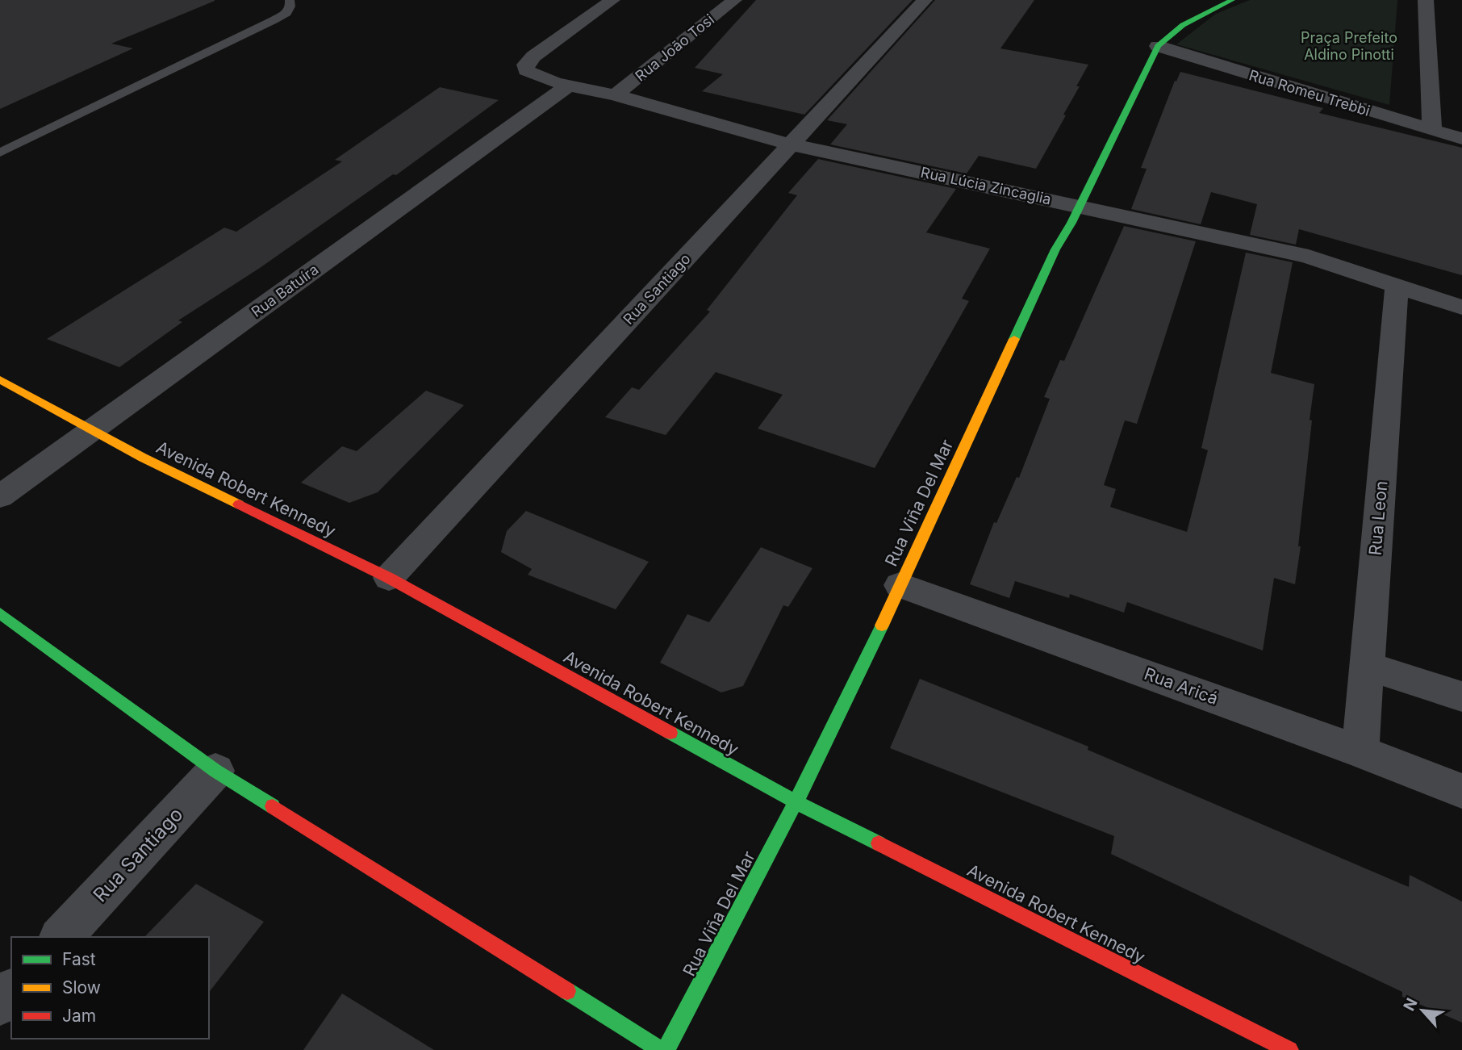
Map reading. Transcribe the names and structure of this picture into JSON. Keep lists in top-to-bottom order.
{
  "streets": {
    "main road": ["Avenida Robert Kennedy", "Rua Viña Del Mar"],
    "street": [
      "Rua João Tosi",
      "Rua Romeu Trebbi",
      "Rua Lúcia Zincaglia",
      "Rua Santiago",
      "Rua Batuíra",
      "Rua Leon",
      "Rua Aricá"
    ]
  },
  "crossings": [
    ["Rua João Tosi", "Rua Lúcia Zincaglia"],
    ["Rua Romeu Trebbi", "Rua Viña Del Mar"],
    ["Rua Lúcia Zincaglia", "Rua Santiago"],
    ["Rua Lúcia Zincaglia", "Rua Batuíra"],
    ["Rua Lúcia Zincaglia", "Rua Viña Del Mar"],
    ["Rua Lúcia Zincaglia", "Rua Leon"],
    ["Rua Santiago", "Avenida Robert Kennedy"],
    ["Rua Batuíra", "Avenida Robert Kennedy"],
    ["Avenida Robert Kennedy", "Rua Viña Del Mar"],
    ["Rua Viña Del Mar", "Rua Aricá"],
    ["Rua Leon", "Rua Aricá"]
  ],
  "parks": ["Praça Prefeito Aldino Pinotti"],
  "legend": ["Fast", "Slow", "Jam"],
  "north": "top left"
}
